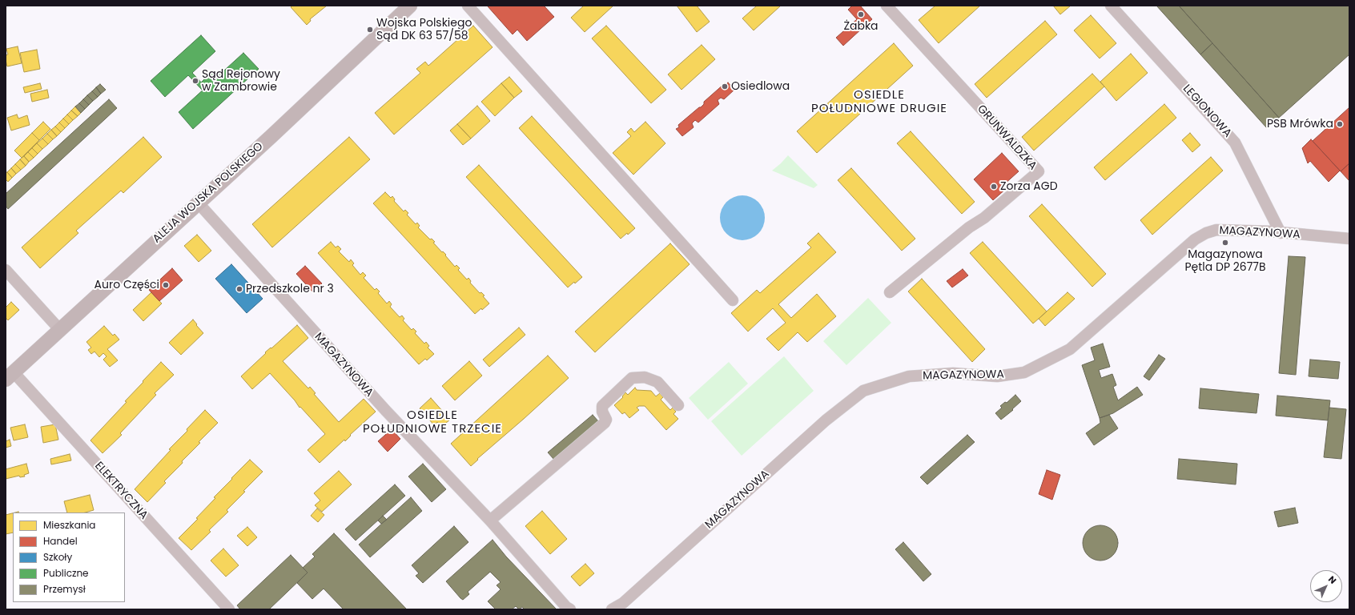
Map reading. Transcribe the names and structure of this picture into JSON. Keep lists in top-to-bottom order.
{
  "streets": {
    "main road": ["ALEJA WOJSKA POLSKIEGO"],
    "street": [
      "LEGIONOWA",
      "GRUNWALDZKA",
      "MAGAZYNOWA",
      "ELEKTRYCZNA"
    ]
  },
  "crossings": [
    ["LEGIONOWA", "MAGAZYNOWA"],
    ["ALEJA WOJSKA POLSKIEGO", "MAGAZYNOWA"],
    ["ALEJA WOJSKA POLSKIEGO", "ELEKTRYCZNA"]
  ],
  "districts": ["OSIEDLE POŁUDNIOWE DRUGIE", "OSIEDLE POŁUDNIOWE TRZECIE"],
  "places": [
    "Żabka",
    "Wojska Polskiego Sąd DK 63 57/58",
    "Sąd Rejonowy w Zambrowie",
    "Osiedlowa",
    "PSB Mrówka",
    "Zorza AGD",
    "Magazynowa Pętla DP 2677B",
    "Auro Części",
    "Przedszkole nr 3"
  ],
  "legend": [
    "Mieszkania",
    "Handel",
    "Szkoły",
    "Publiczne",
    "Przemysł"
  ],
  "north": "top right"
}
